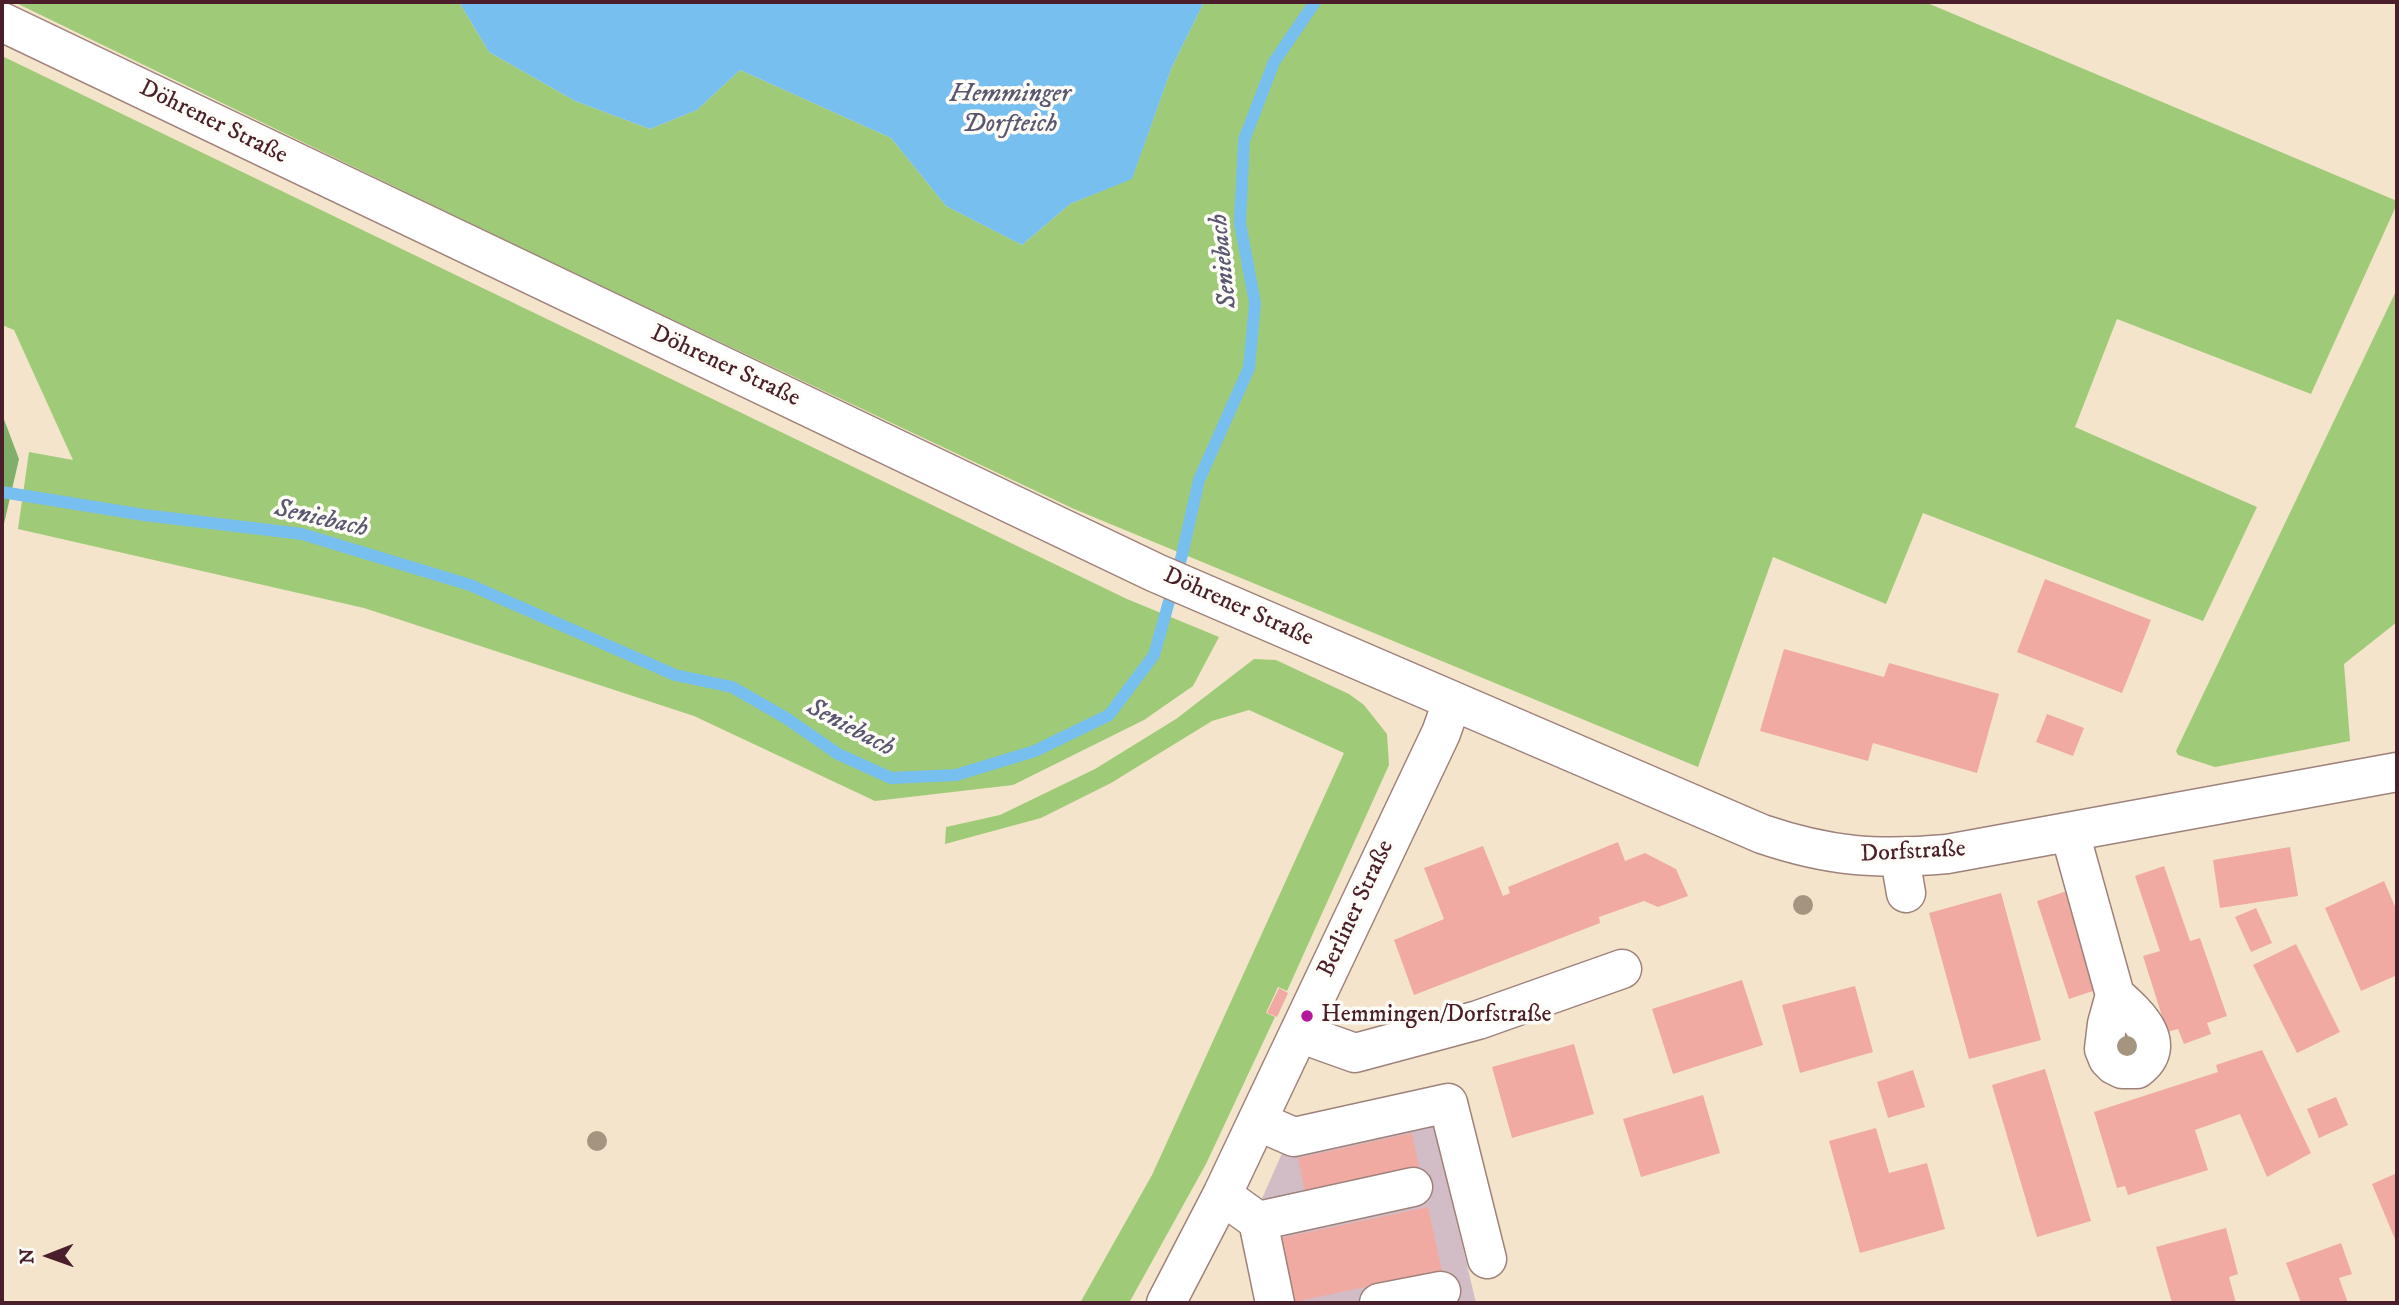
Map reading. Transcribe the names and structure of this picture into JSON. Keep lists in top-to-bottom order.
{
  "streets": {
    "street": ["Döhrener Straße", "Dorfstraße", "Berliner Straße"]
  },
  "crossings": [
    ["Döhrener Straße", "Dorfstraße"],
    ["Döhrener Straße", "Berliner Straße"],
    ["Dorfstraße", "Berliner Straße"]
  ],
  "water": ["Hemminger Dorfteich", "Seniebach"],
  "places": ["Hemmingen/Dorfstraße"],
  "north": "left"
}
